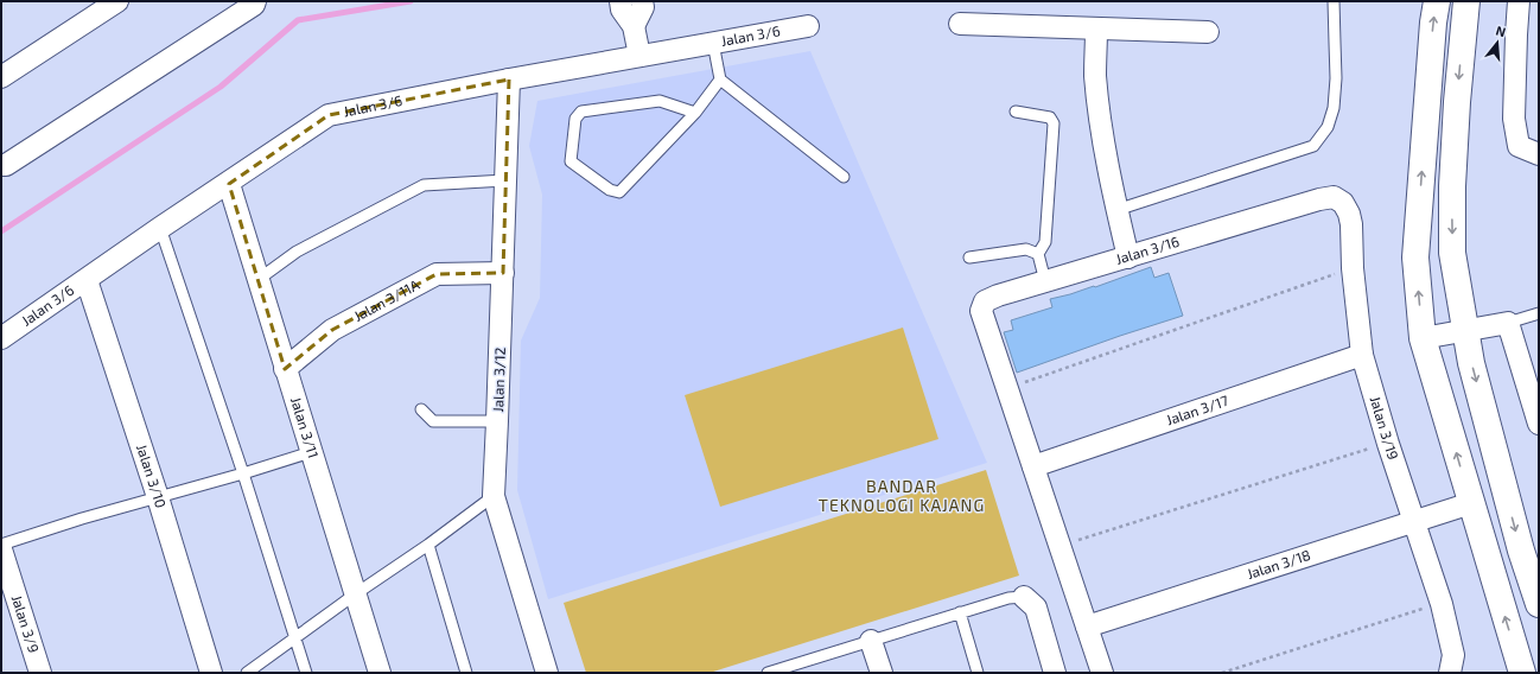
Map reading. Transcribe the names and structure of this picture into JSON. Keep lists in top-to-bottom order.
{
  "streets": {
    "street": [
      "Jalan 3/6",
      "Jalan 3/16",
      "Jalan 3/11A",
      "Jalan 3/12",
      "Jalan 3/17",
      "Jalan 3/19",
      "Jalan 3/11",
      "Jalan 3/10",
      "Jalan 3/18",
      "Jalan 3/9"
    ]
  },
  "crossings": [
    ["Jalan 3/6", "Jalan 3/12"],
    ["Jalan 3/6", "Jalan 3/11"],
    ["Jalan 3/6", "Jalan 3/10"],
    ["Jalan 3/16", "Jalan 3/19"],
    ["Jalan 3/11A", "Jalan 3/12"],
    ["Jalan 3/11A", "Jalan 3/11"],
    ["Jalan 3/17", "Jalan 3/19"],
    ["Jalan 3/19", "Jalan 3/18"]
  ],
  "districts": ["BANDAR TEKNOLOGI KAJANG"],
  "north": "top"
}
